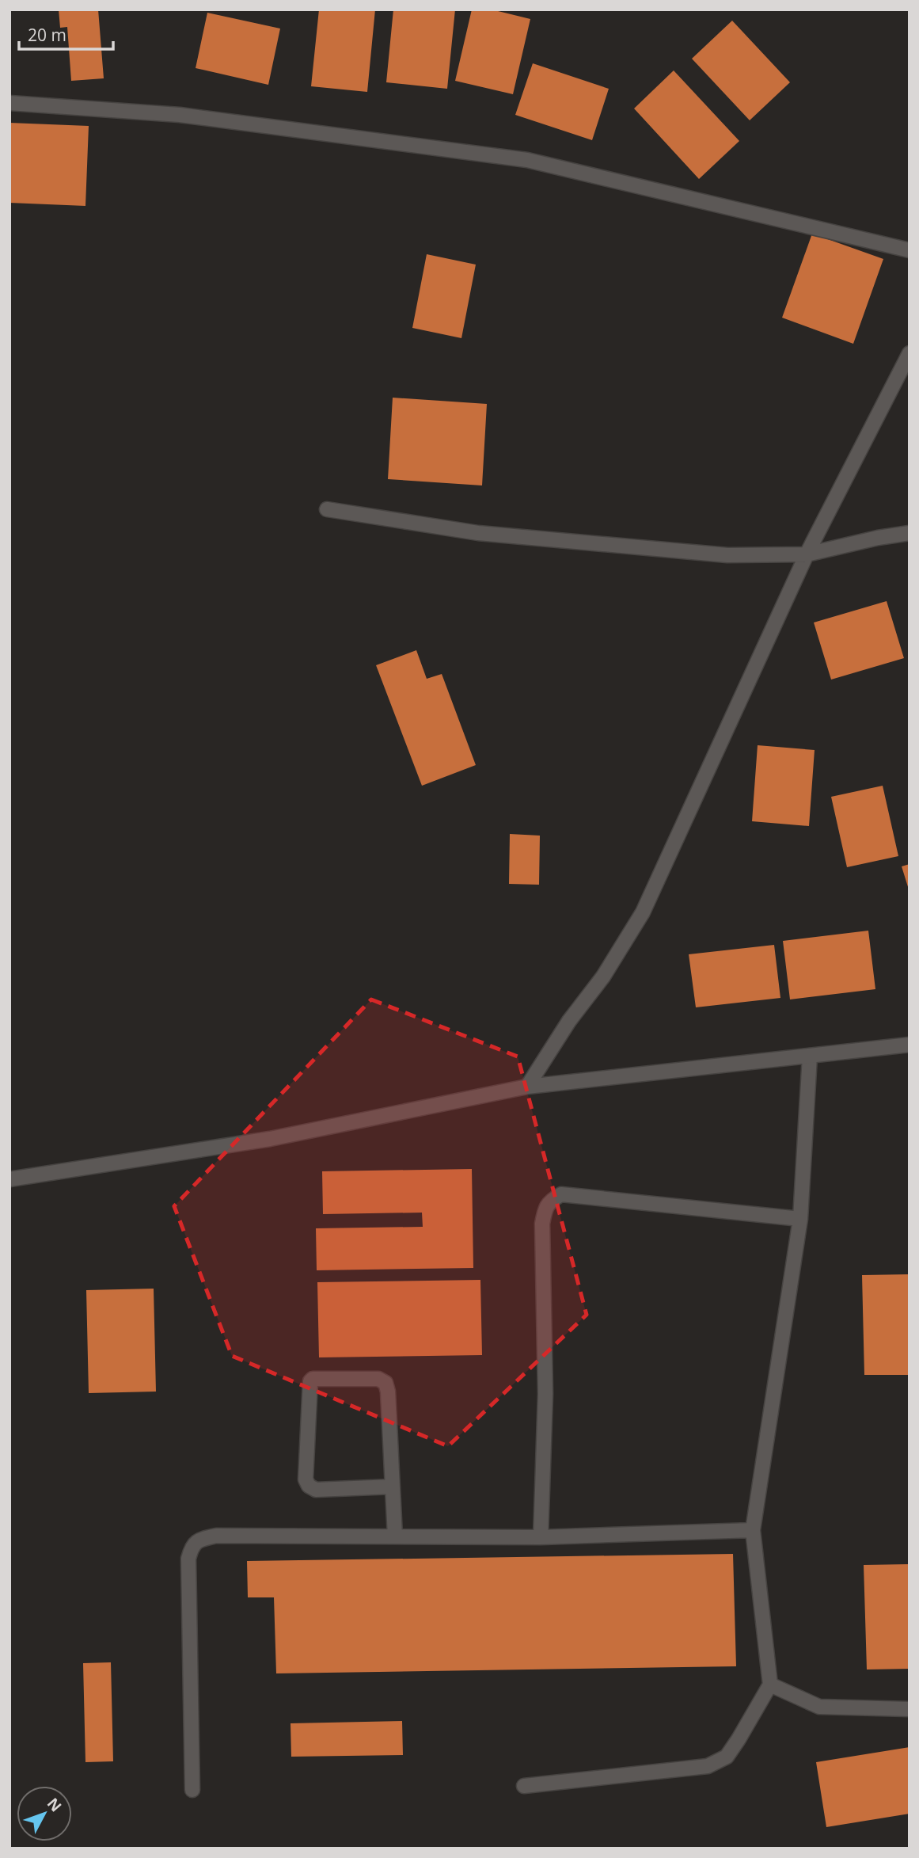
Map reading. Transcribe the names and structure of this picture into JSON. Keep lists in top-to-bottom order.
{
  "scale_bar": "20 m",
  "north": "top right"
}
